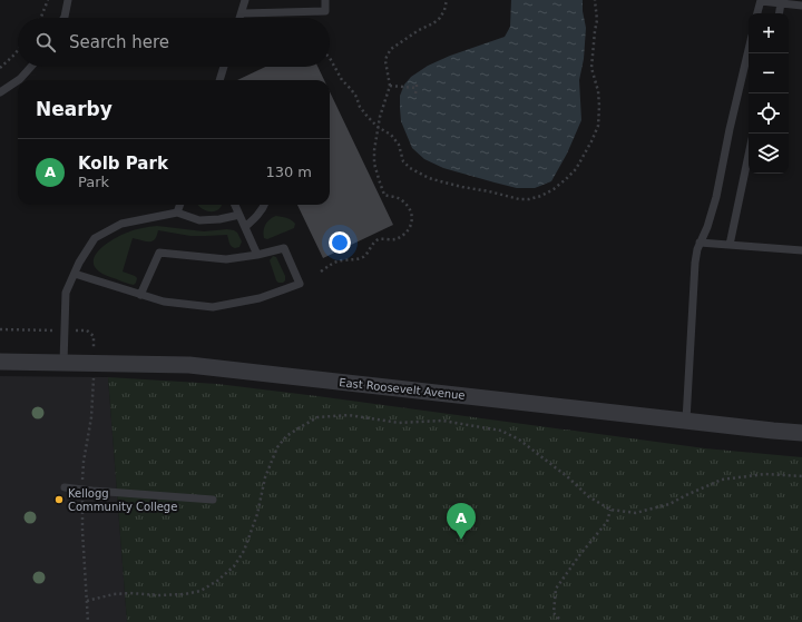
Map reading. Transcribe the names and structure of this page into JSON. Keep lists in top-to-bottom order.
{
  "streets": {
    "street": ["East Roosevelt Avenue"]
  },
  "places": ["Kellogg Community College"],
  "page": {
    "map_buttons": ["+", "−"],
    "search": "Search here",
    "heading": "Nearby",
    "list": [
      {
        "mark": "A",
        "name": "Kolb Park",
        "note": "Park",
        "value": "130 m"
      }
    ],
    "pins": "A"
  }
}
